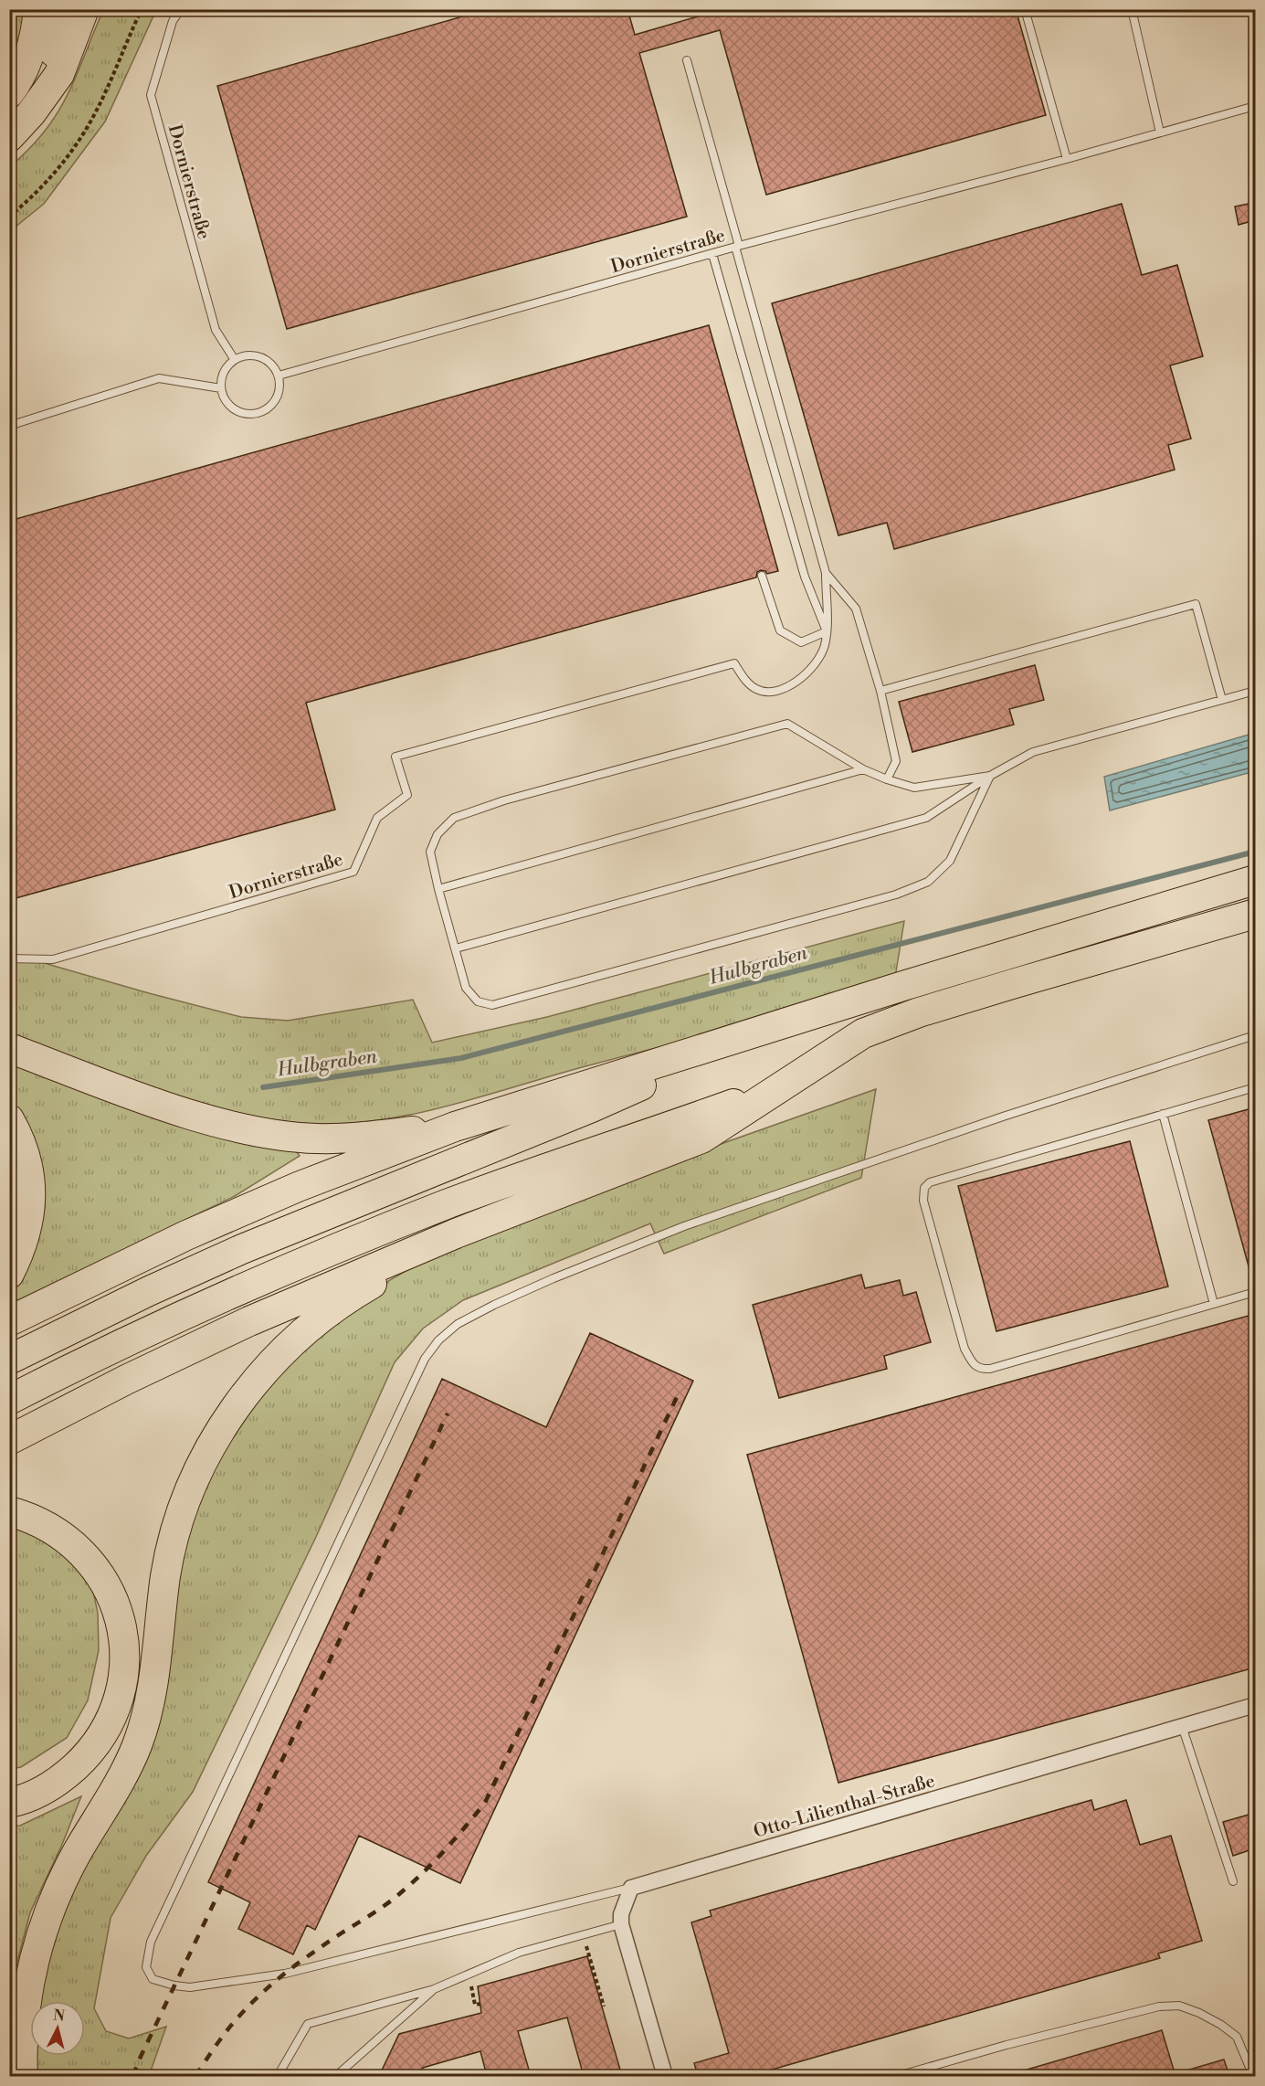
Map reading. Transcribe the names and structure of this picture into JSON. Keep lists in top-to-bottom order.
{
  "streets": {
    "street": ["Otto-Lilienthal-Straße"],
    "lane": ["Dornierstraße"]
  },
  "water": ["Hulbgraben"],
  "north": "top"
}
